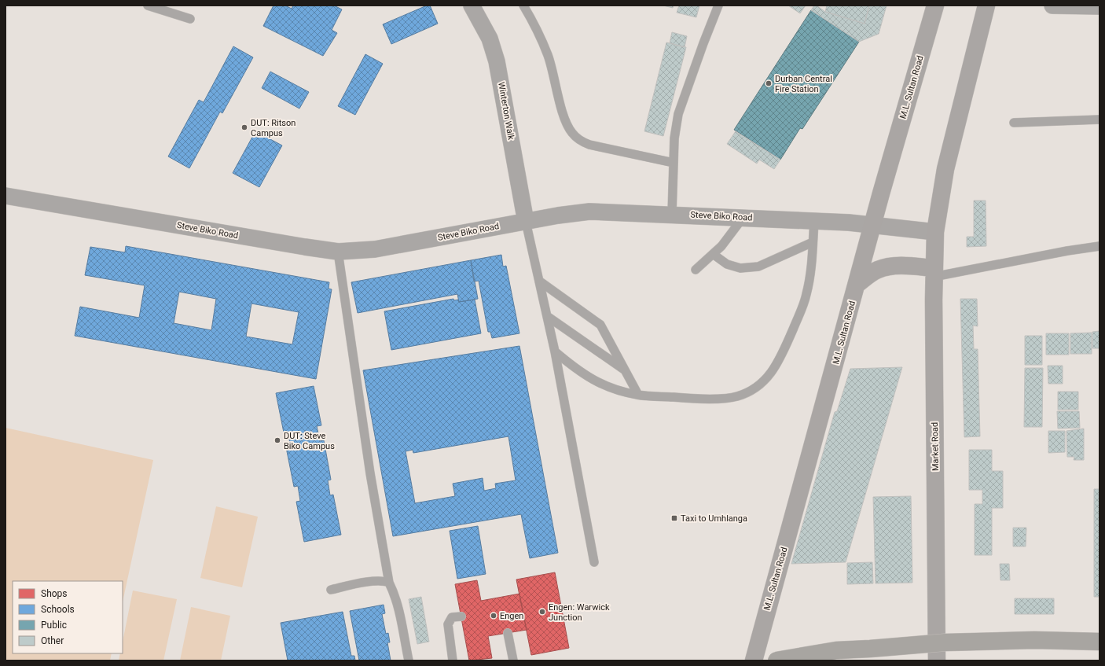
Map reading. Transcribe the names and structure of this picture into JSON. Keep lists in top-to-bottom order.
{
  "streets": {
    "main road": ["M.L. Sultan Road", "Market Road"],
    "street": ["Winterton Walk", "Steve Biko Road"]
  },
  "crossings": [
    ["M.L. Sultan Road", "Steve Biko Road"],
    ["Winterton Walk", "Steve Biko Road"],
    ["Steve Biko Road", "Market Road"]
  ],
  "places": {
    "other": [
      "Durban Central Fire Station",
      "DUT: Ritson Campus",
      "DUT: Steve Biko Campus",
      "Engen: Warwick Junction",
      "Engen"
    ],
    "transit": ["Taxi to Umhlanga"]
  },
  "legend": [
    "Shops",
    "Schools",
    "Public",
    "Other"
  ]
}
